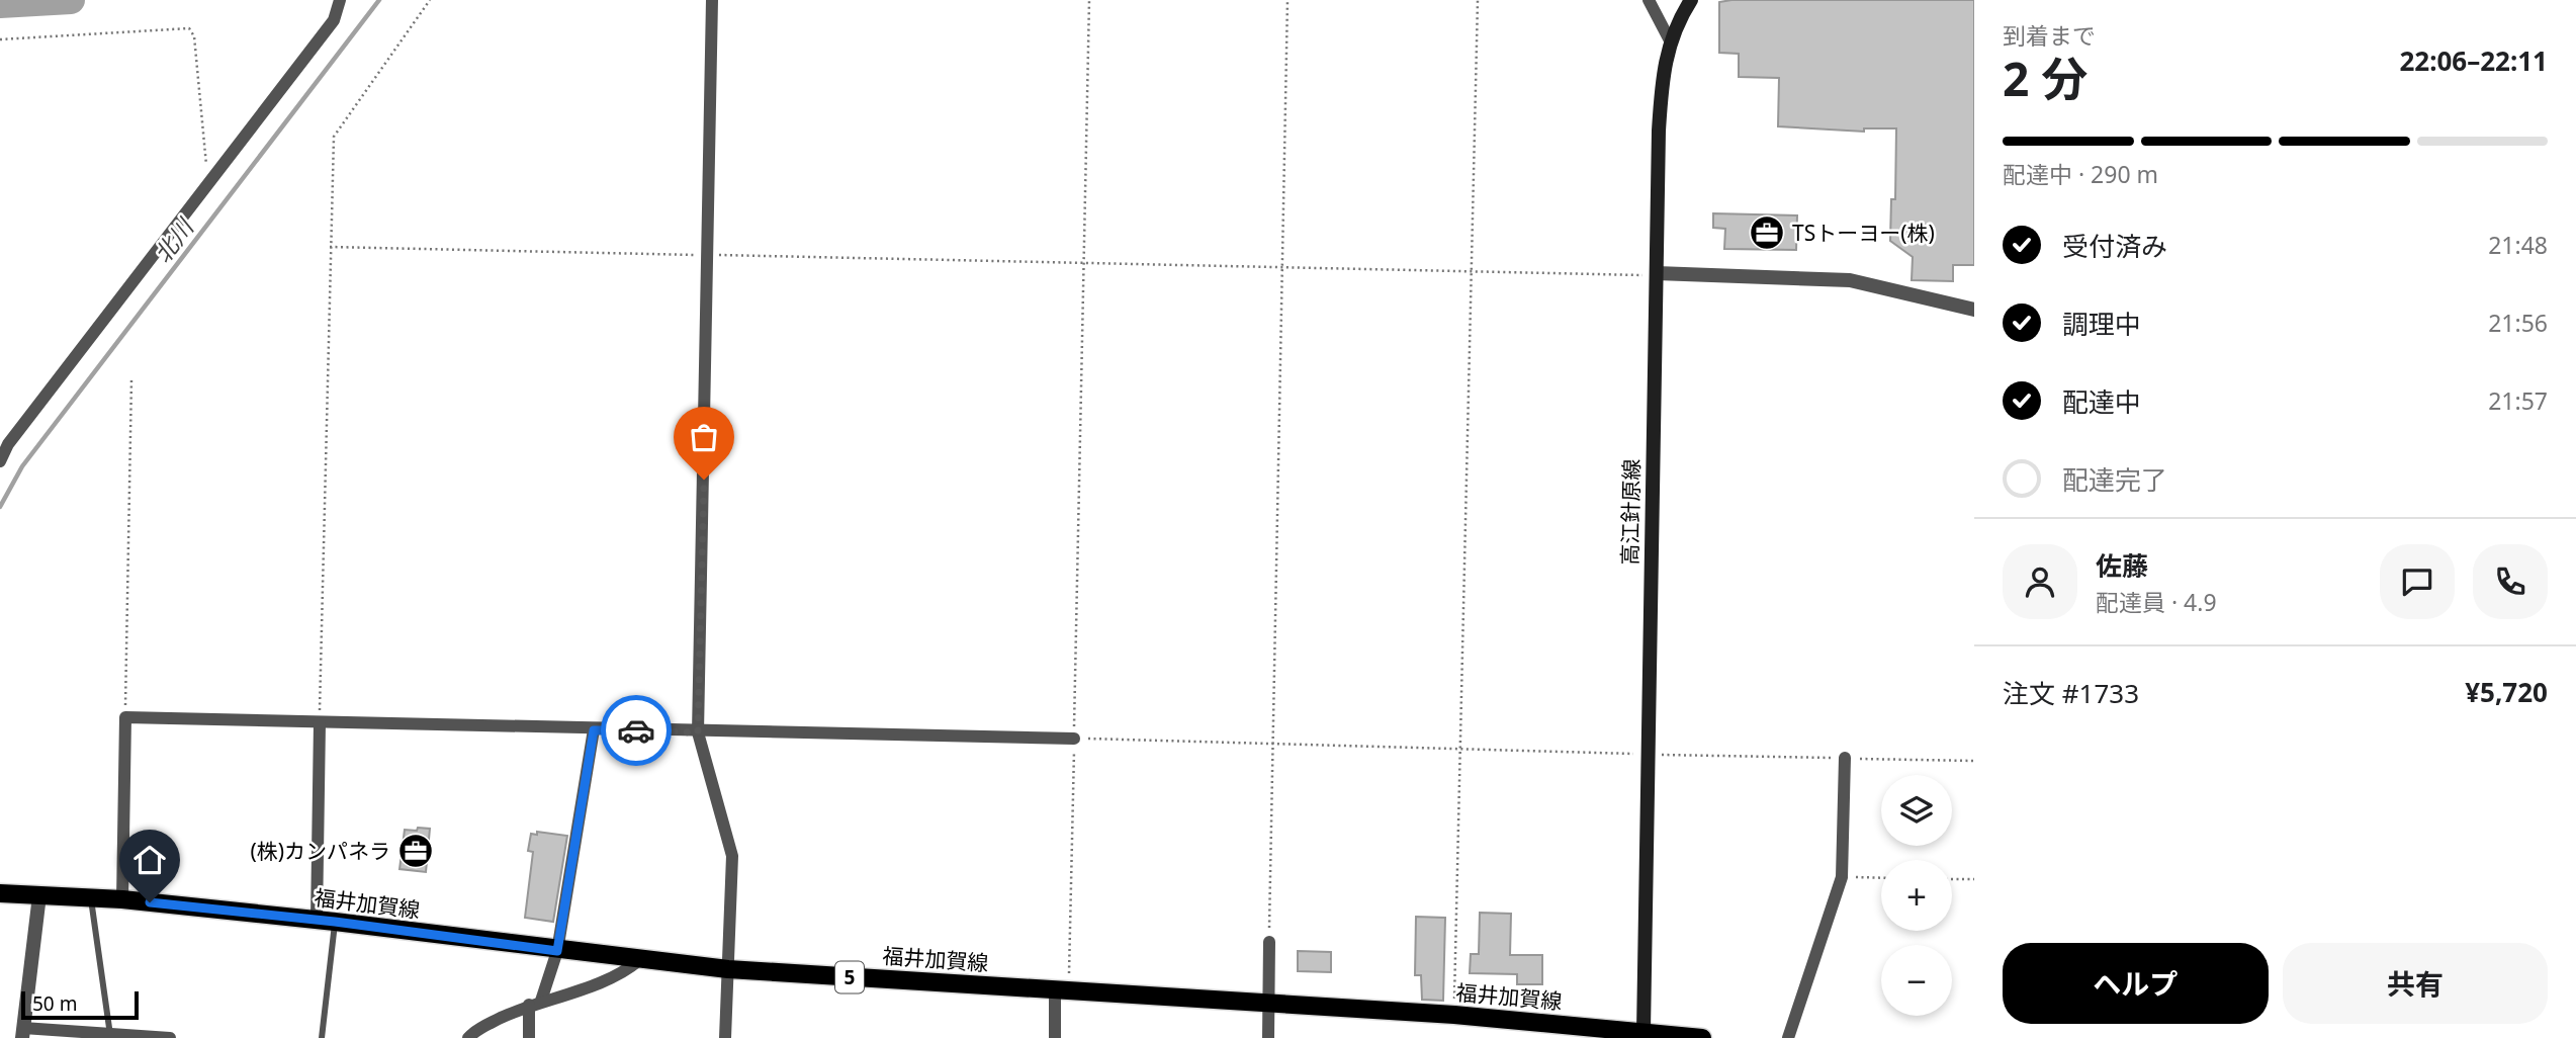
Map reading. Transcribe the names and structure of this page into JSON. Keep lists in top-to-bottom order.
{
  "streets": {
    "main road": ["高江針原線", "福井加賀線", "5"]
  },
  "crossings": [
    ["高江針原線", "福井加賀線"]
  ],
  "water": ["北川"],
  "places": {
    "office": ["TSトーヨー(株)", "(株)カンパネラ"]
  },
  "scale_bar": "50 m",
  "page": {
    "heading": ["2 分", "到着まで", "22:06–22:11"],
    "panel": [
      "佐藤",
      "配達員 · 4.9",
      "注文 #1733",
      "¥5,720"
    ],
    "bar": "配達中 · 290 m",
    "list": [
      ["受付済み", "21:48"],
      ["調理中", "21:56"],
      ["配達中", "21:57"],
      "配達完了"
    ],
    "map_buttons": ["+", "−"],
    "buttons": ["ヘルプ", "共有"],
    "scale": "50 m"
  }
}
